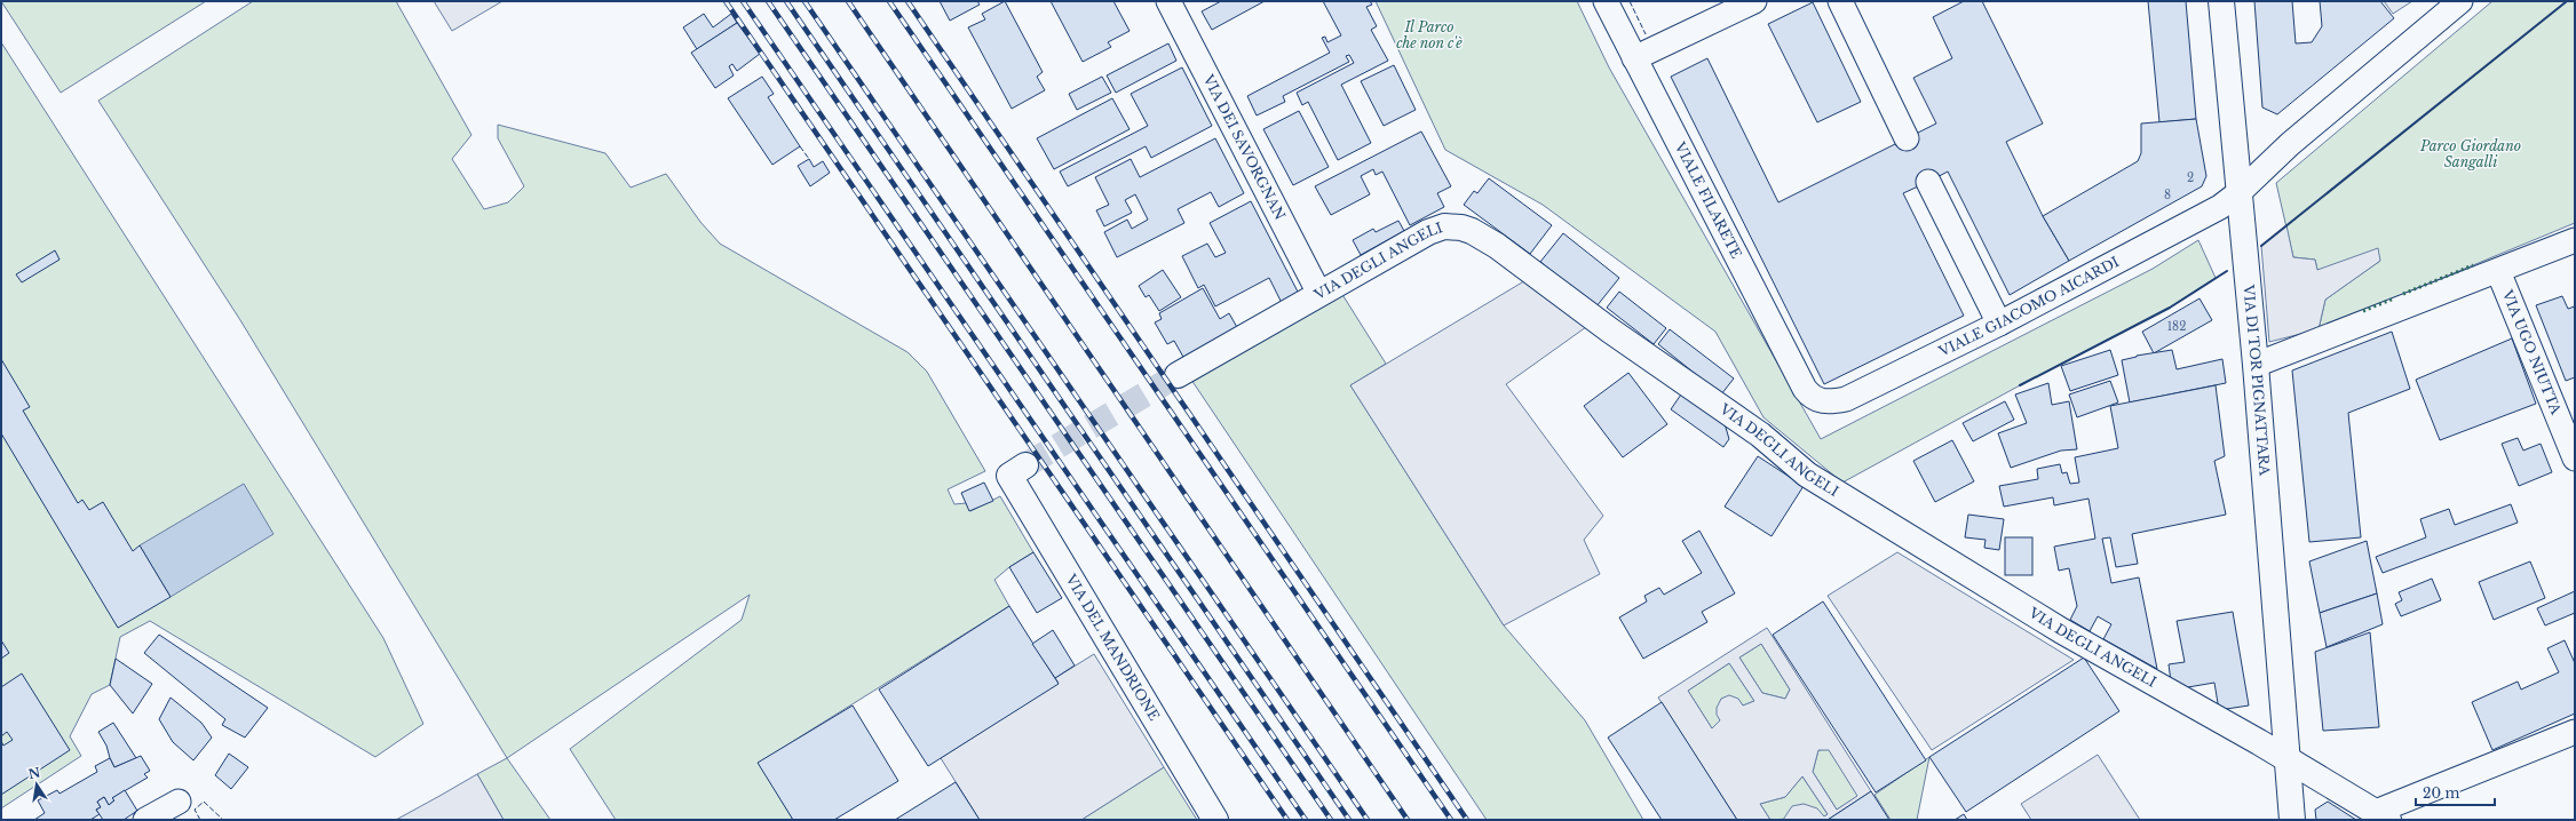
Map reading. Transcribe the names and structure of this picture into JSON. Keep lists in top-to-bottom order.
{
  "streets": {
    "street": [
      "VIA DEI SAVORGNAN",
      "VIALE FILARETE",
      "VIA DEGLI ANGELI",
      "VIALE GIACOMO AICARDI",
      "VIA UGO NIUTTA",
      "VIA DI TOR PIGNATTARA",
      "VIA DEL MANDRIONE"
    ]
  },
  "crossings": [
    ["VIA DEI SAVORGNAN", "VIA DEGLI ANGELI"],
    ["VIALE FILARETE", "VIALE GIACOMO AICARDI"],
    ["VIA DEGLI ANGELI", "VIA DI TOR PIGNATTARA"],
    ["VIALE GIACOMO AICARDI", "VIA DI TOR PIGNATTARA"]
  ],
  "parks": ["Il Parco che non c'è", "Parco Giordano Sangalli"],
  "house_numbers": ["2", "8", "182"],
  "scale_bar": "20 m",
  "north": "top"
}
